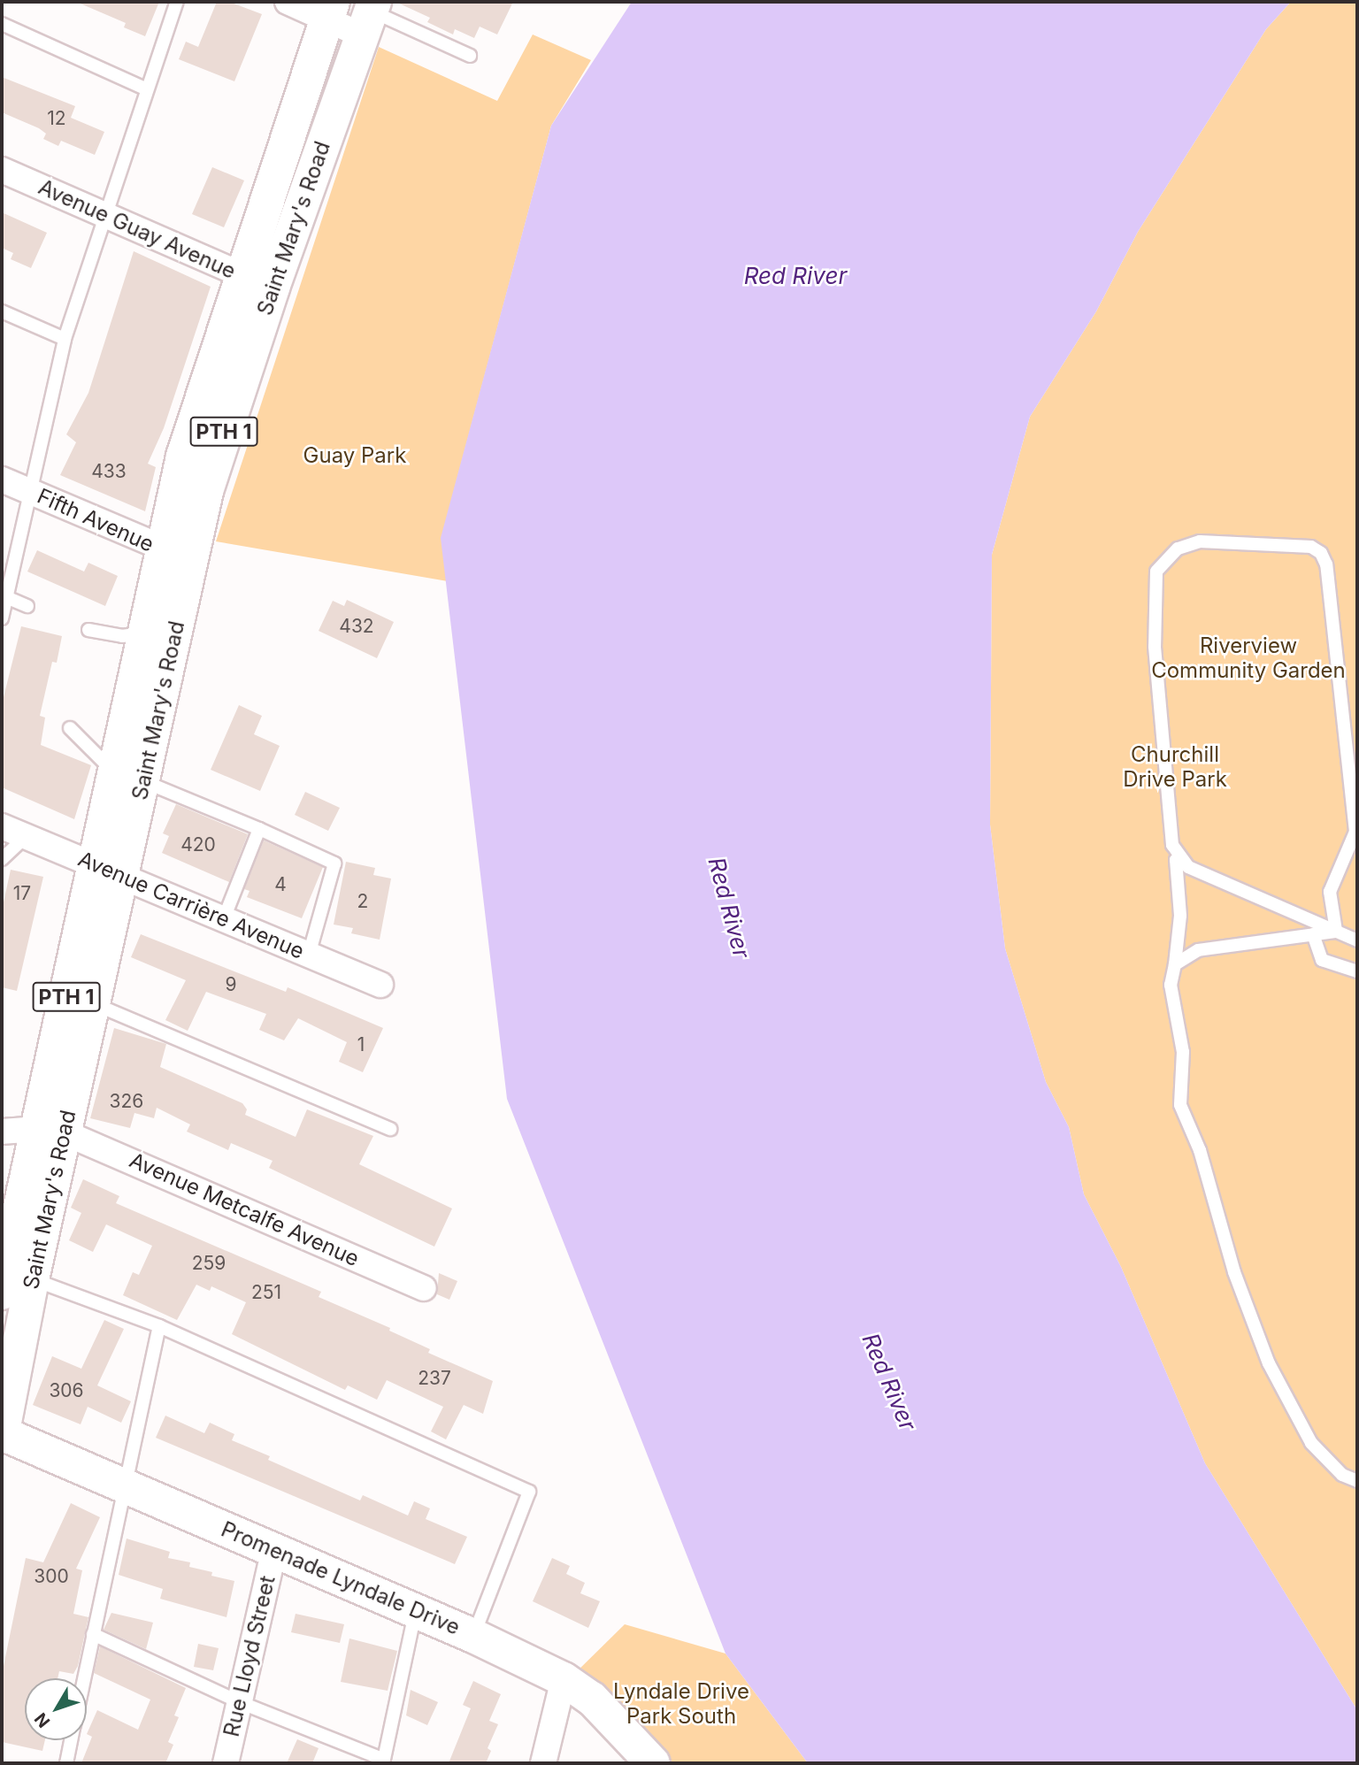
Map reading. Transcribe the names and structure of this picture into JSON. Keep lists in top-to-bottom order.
{
  "streets": {
    "main road": ["Saint Mary's Road", "PTH 1", "Promenade Lyndale Drive"],
    "street": [
      "Avenue Guay Avenue",
      "Fifth Avenue",
      "Avenue Carrière Avenue",
      "Avenue Metcalfe Avenue",
      "Rue Lloyd Street"
    ]
  },
  "crossings": [
    ["Saint Mary's Road", "Avenue Guay Avenue"],
    ["Saint Mary's Road", "Fifth Avenue"],
    ["Saint Mary's Road", "Avenue Carrière Avenue"],
    ["Saint Mary's Road", "Avenue Metcalfe Avenue"],
    ["Saint Mary's Road", "Promenade Lyndale Drive"],
    ["Promenade Lyndale Drive", "Rue Lloyd Street"]
  ],
  "water": ["Red River"],
  "parks": [
    "Guay Park",
    "Riverview Community Garden",
    "Churchill Drive Park",
    "Lyndale Drive Park South"
  ],
  "house_numbers": [
    "12",
    "433",
    "432",
    "420",
    "4",
    "17",
    "2",
    "9",
    "1",
    "326",
    "259",
    "251",
    "237",
    "306",
    "300"
  ],
  "north": "bottom left"
}
